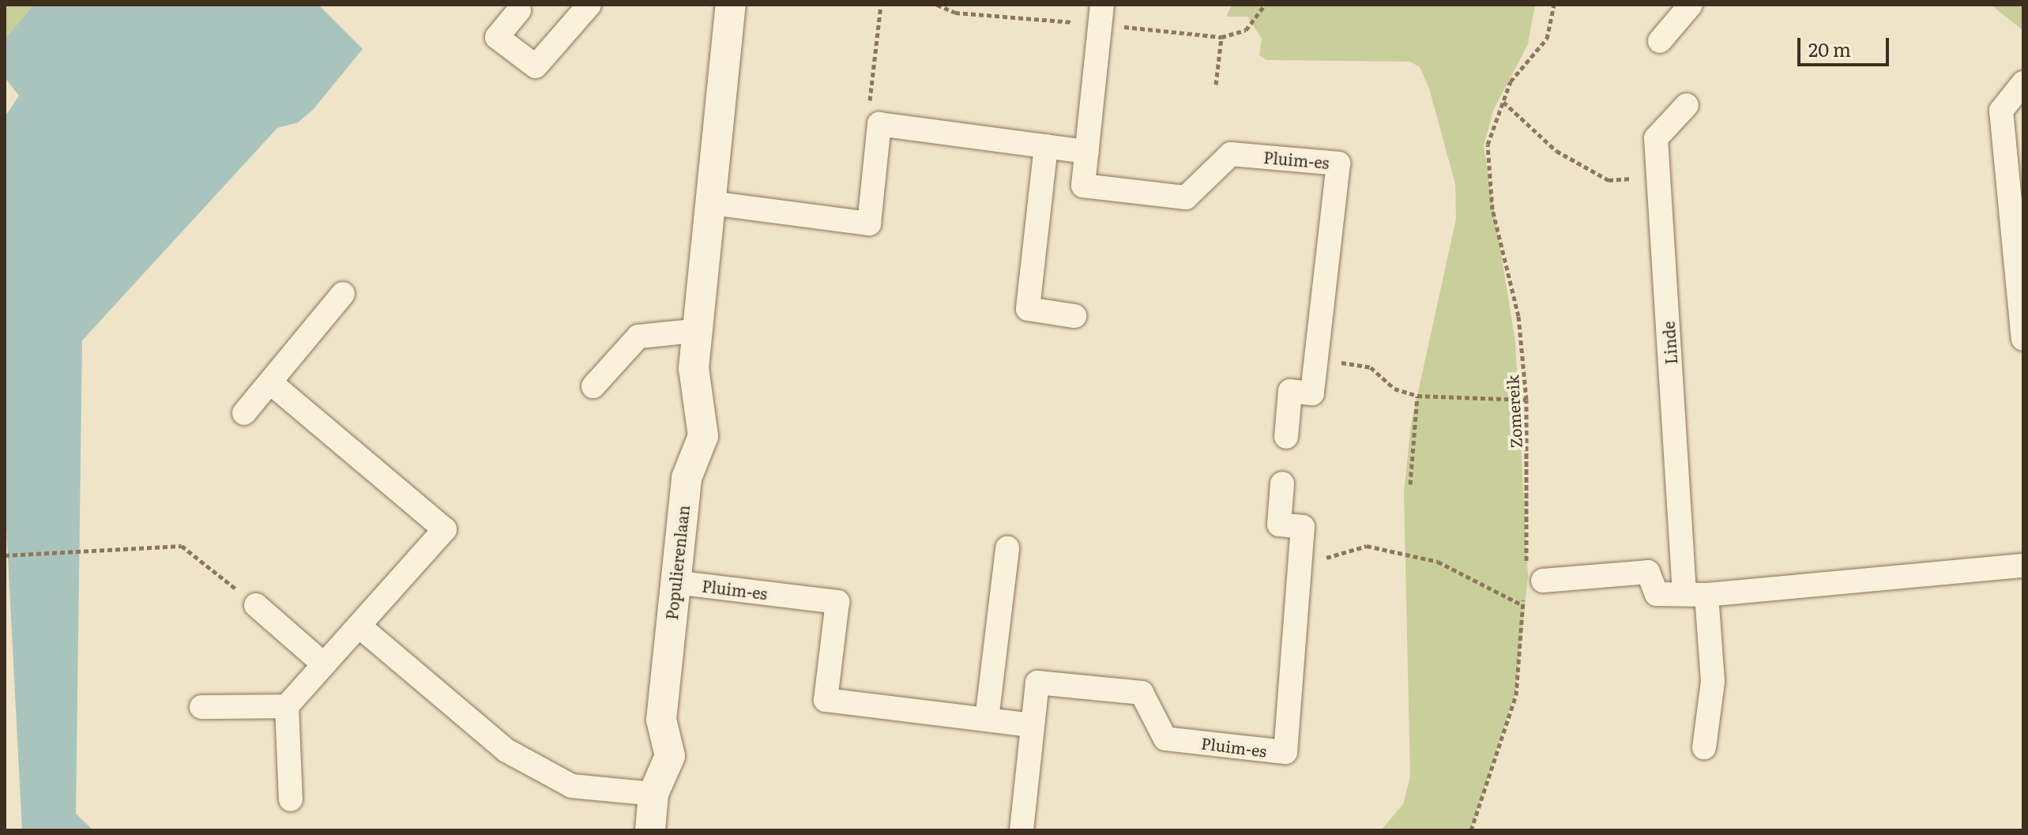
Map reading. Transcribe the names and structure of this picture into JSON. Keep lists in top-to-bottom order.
{
  "streets": {
    "street": ["Pluim-es", "Linde", "Populierenlaan"],
    "path": ["Zomereik"]
  },
  "crossings": [
    ["Pluim-es", "Populierenlaan"]
  ],
  "scale_bar": "20 m"
}
